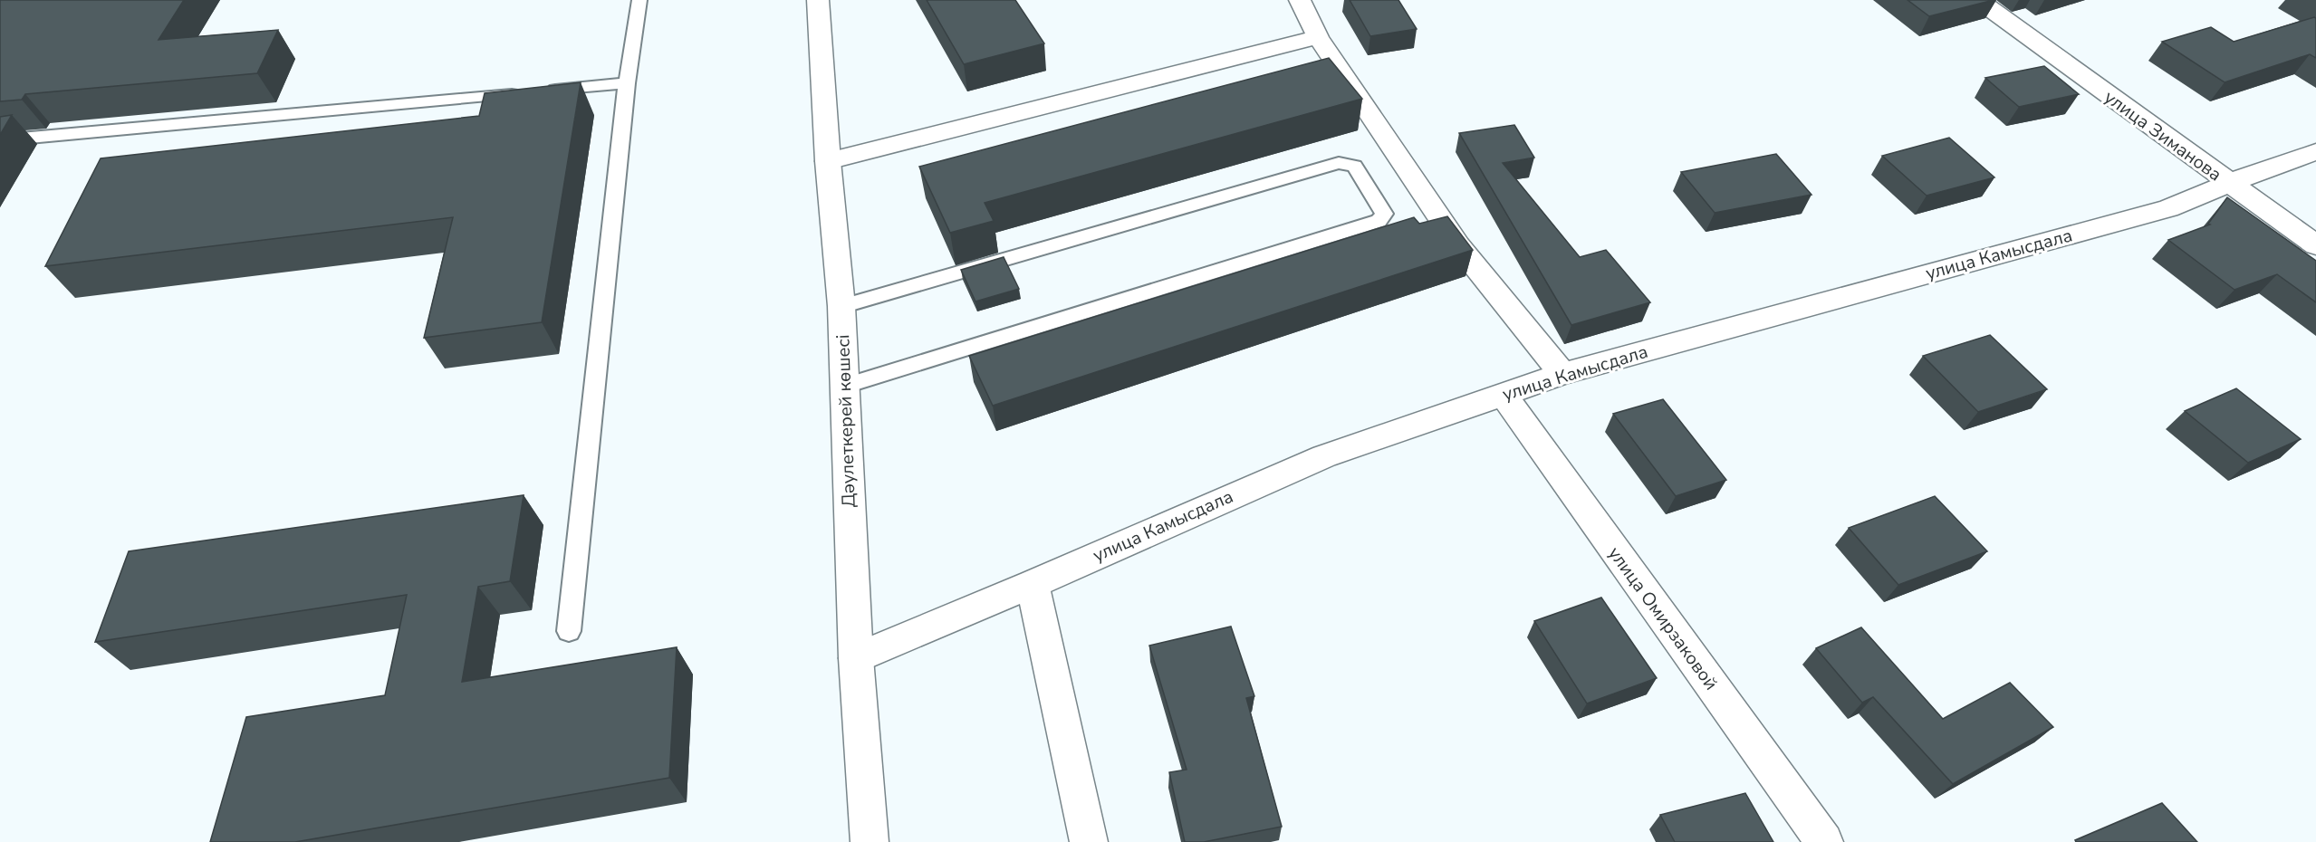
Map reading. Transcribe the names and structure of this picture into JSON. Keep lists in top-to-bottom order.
{
  "streets": {
    "street": [
      "улица Зиманова",
      "улица Камысдала",
      "Дәулеткерей көшесі",
      "улица Омирзаковой"
    ]
  },
  "crossings": [
    ["улица Зиманова", "улица Камысдала"],
    ["улица Камысдала", "Дәулеткерей көшесі"],
    ["улица Камысдала", "улица Омирзаковой"]
  ]
}
